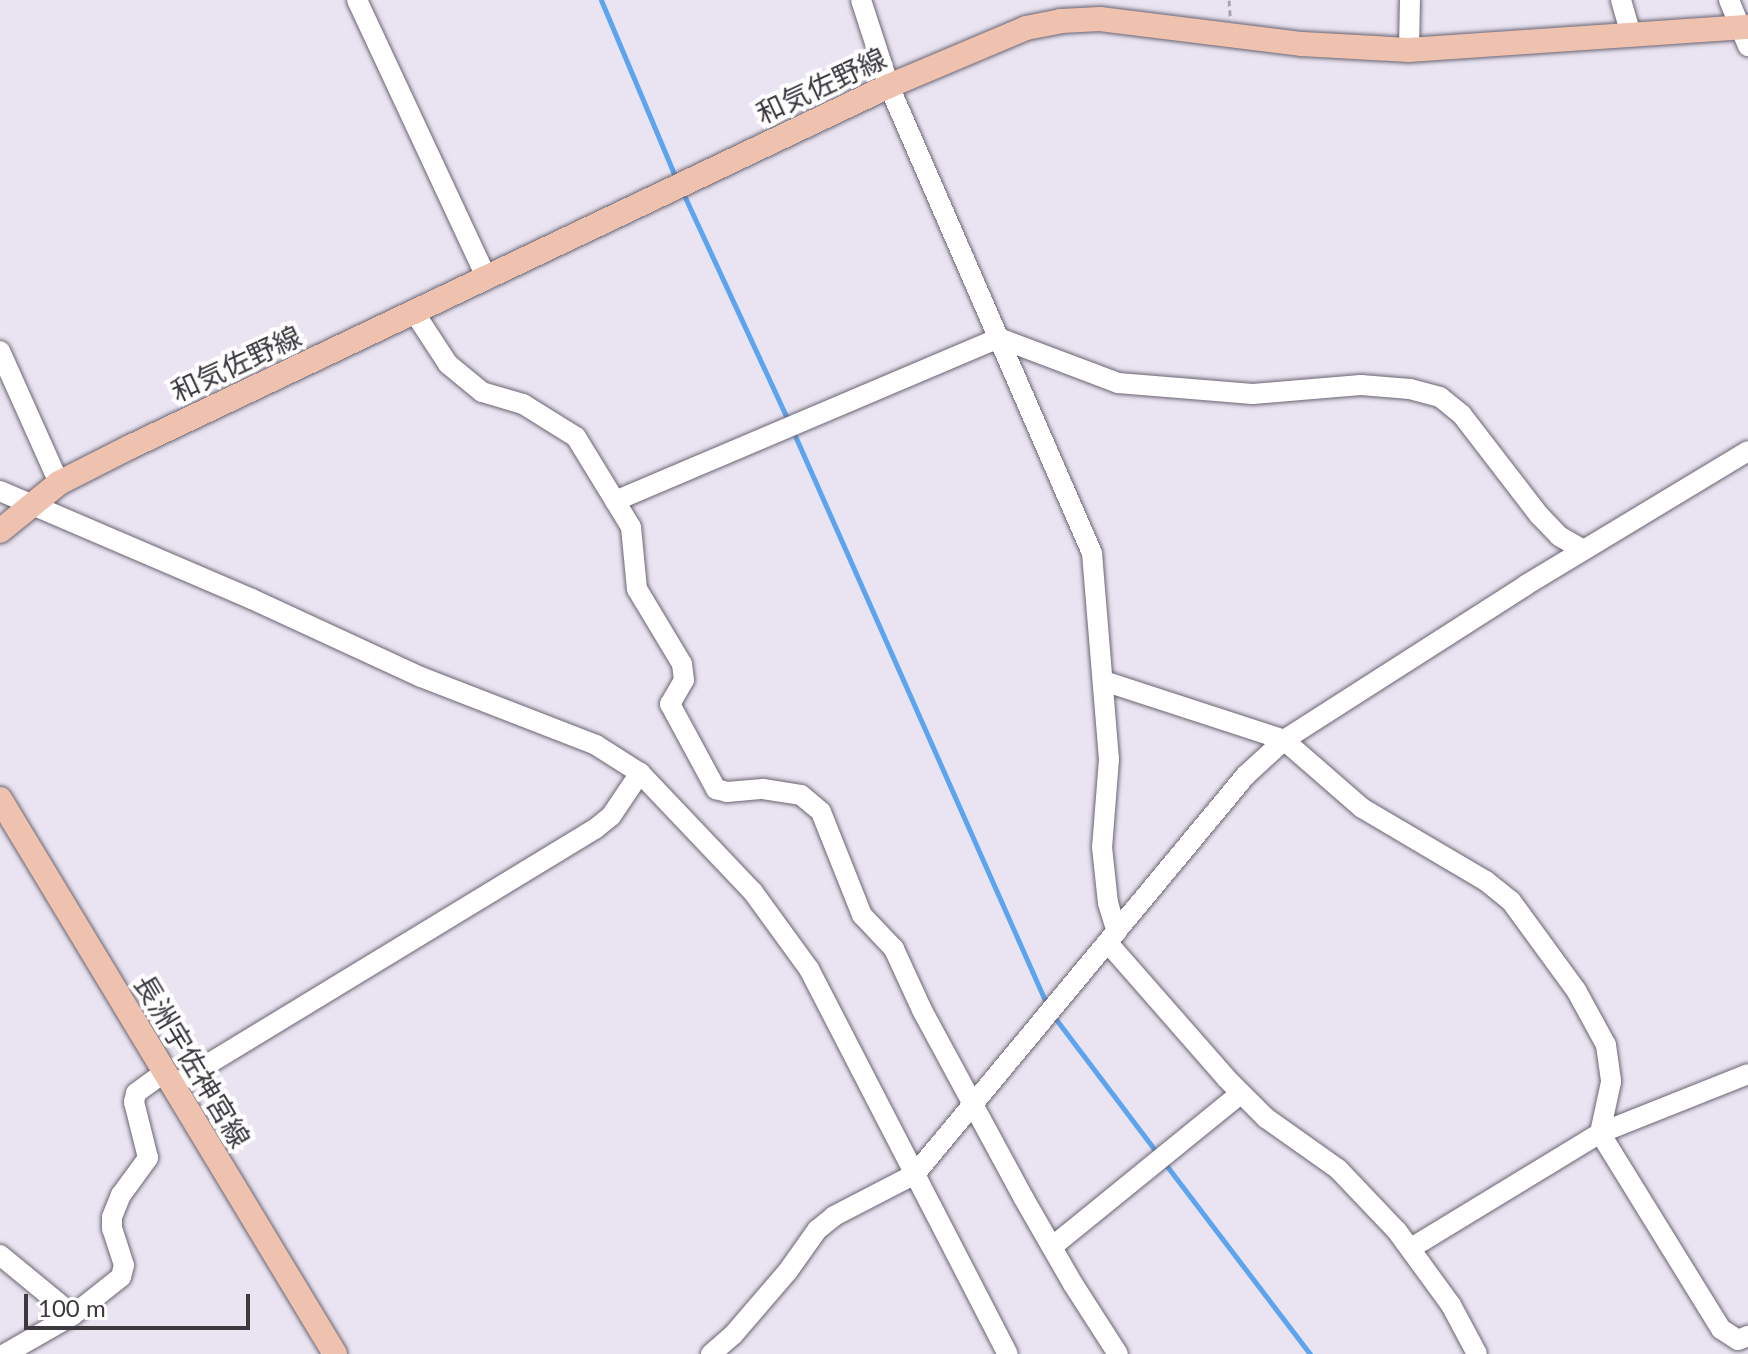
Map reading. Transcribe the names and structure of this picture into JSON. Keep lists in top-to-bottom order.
{
  "streets": {
    "main road": ["和気佐野線", "長洲宇佐神宮線"]
  },
  "scale_bar": "100 m"
}
